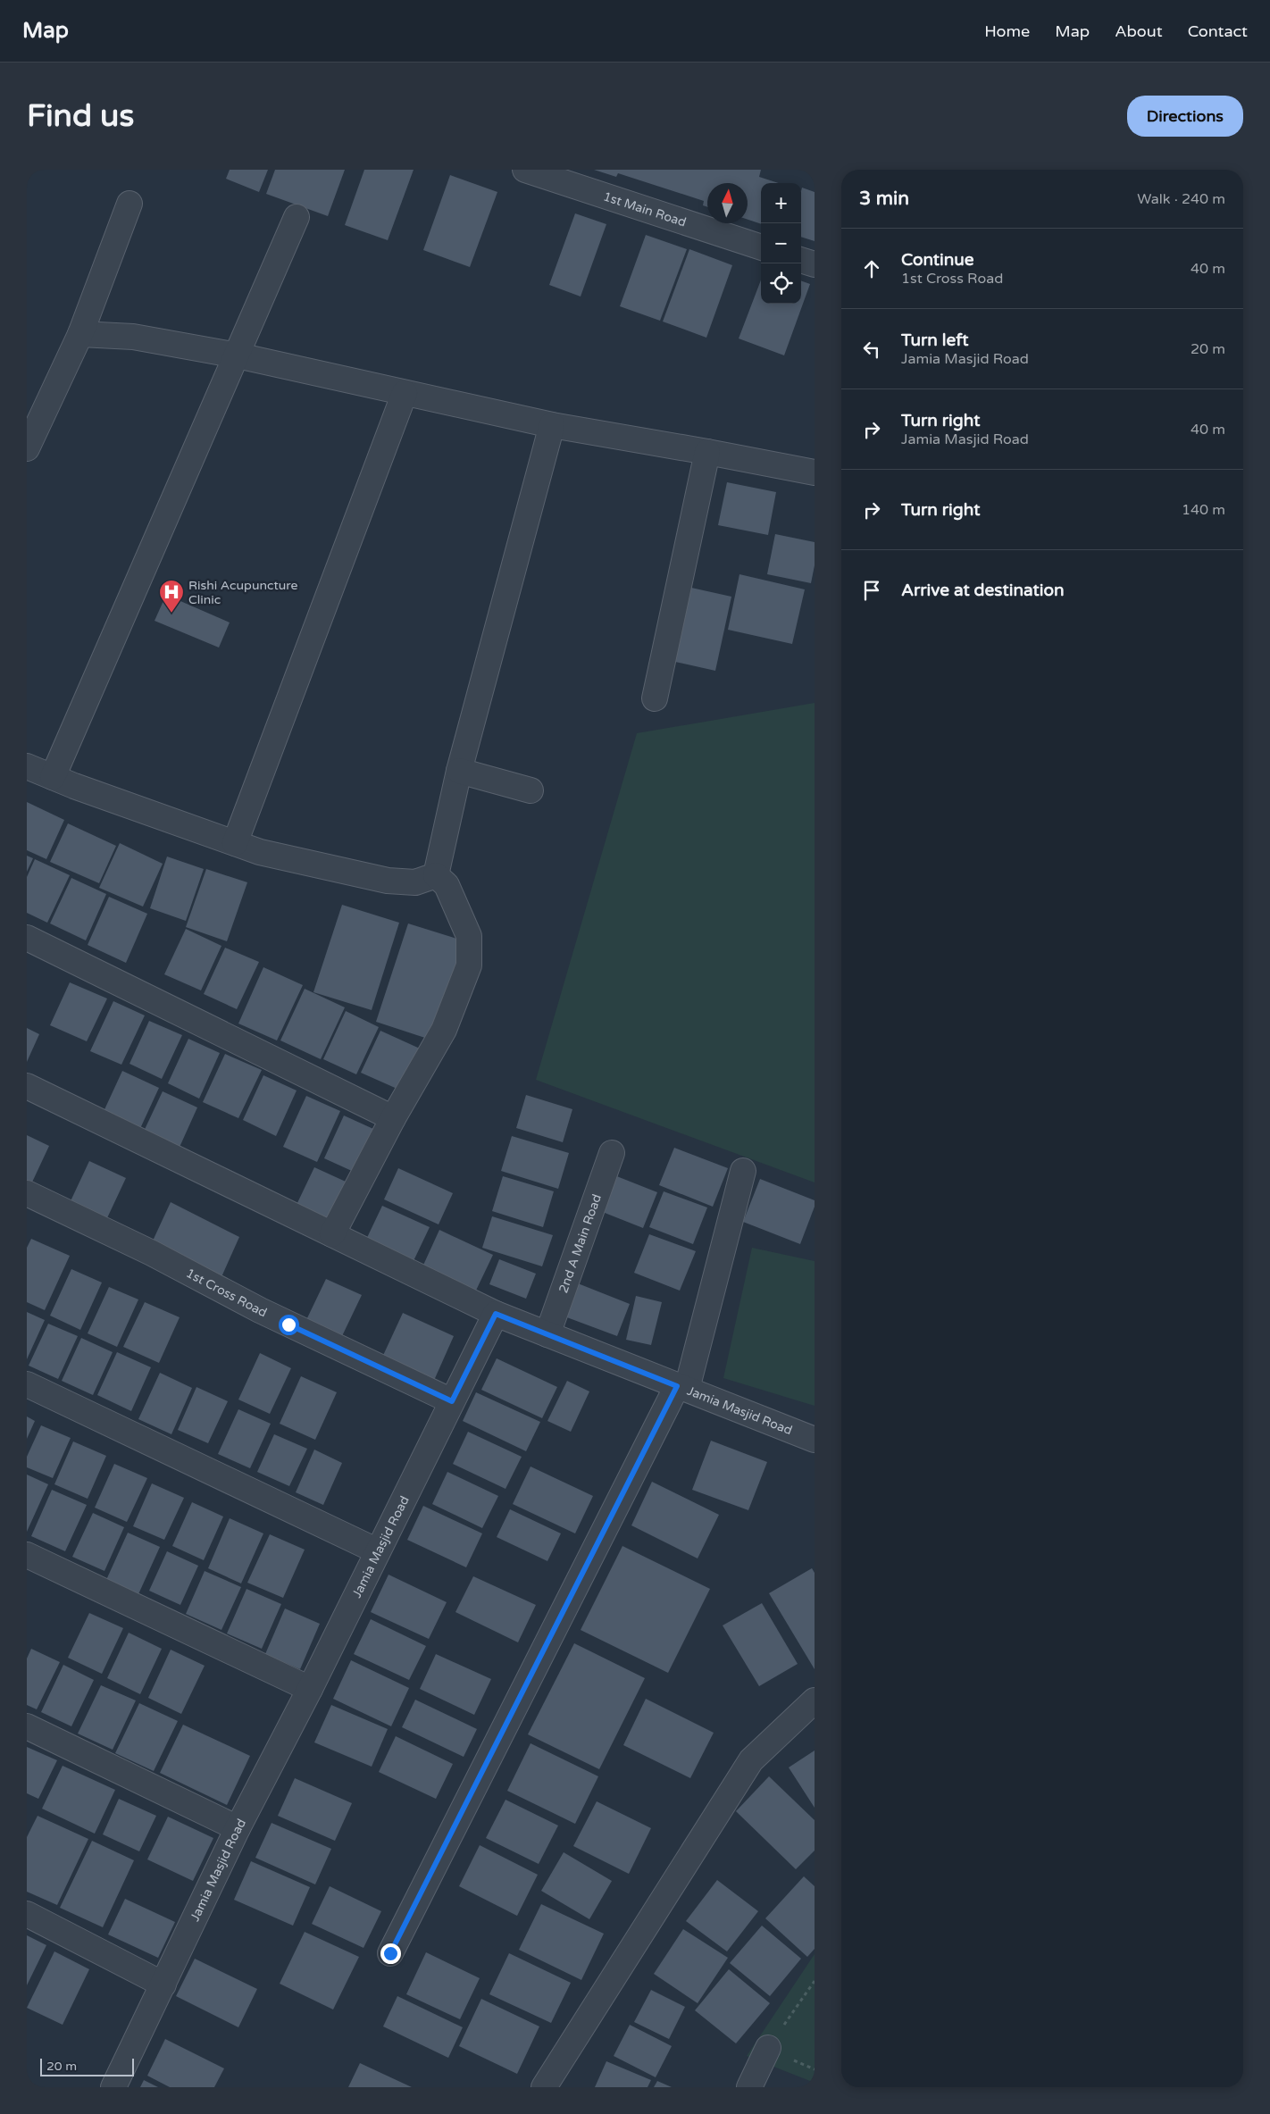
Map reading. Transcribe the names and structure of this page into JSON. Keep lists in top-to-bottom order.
{
  "streets": {
    "street": [
      "1st Main Road",
      "2nd A Main Road",
      "1st Cross Road",
      "Jamia Masjid Road"
    ]
  },
  "crossings": [
    ["2nd A Main Road", "Jamia Masjid Road"],
    ["1st Cross Road", "Jamia Masjid Road"]
  ],
  "places": {
    "hospital": ["Rishi Acupuncture Clinic"]
  },
  "scale_bar": "20 m",
  "north": "top",
  "page": {
    "header": "Map",
    "nav": [
      "Home",
      "Map",
      "About",
      "Contact"
    ],
    "buttons": "Directions",
    "title": "Find us",
    "heading": ["3 min", "Walk · 240 m"],
    "map_buttons": ["+", "−"],
    "list": [
      ["Continue", "1st Cross Road", "40 m"],
      ["Turn left", "Jamia Masjid Road", "20 m"],
      ["Turn right", "Jamia Masjid Road", "40 m"],
      ["Turn right", "140 m"],
      "Arrive at destination"
    ],
    "scale": "20 m"
  }
}
